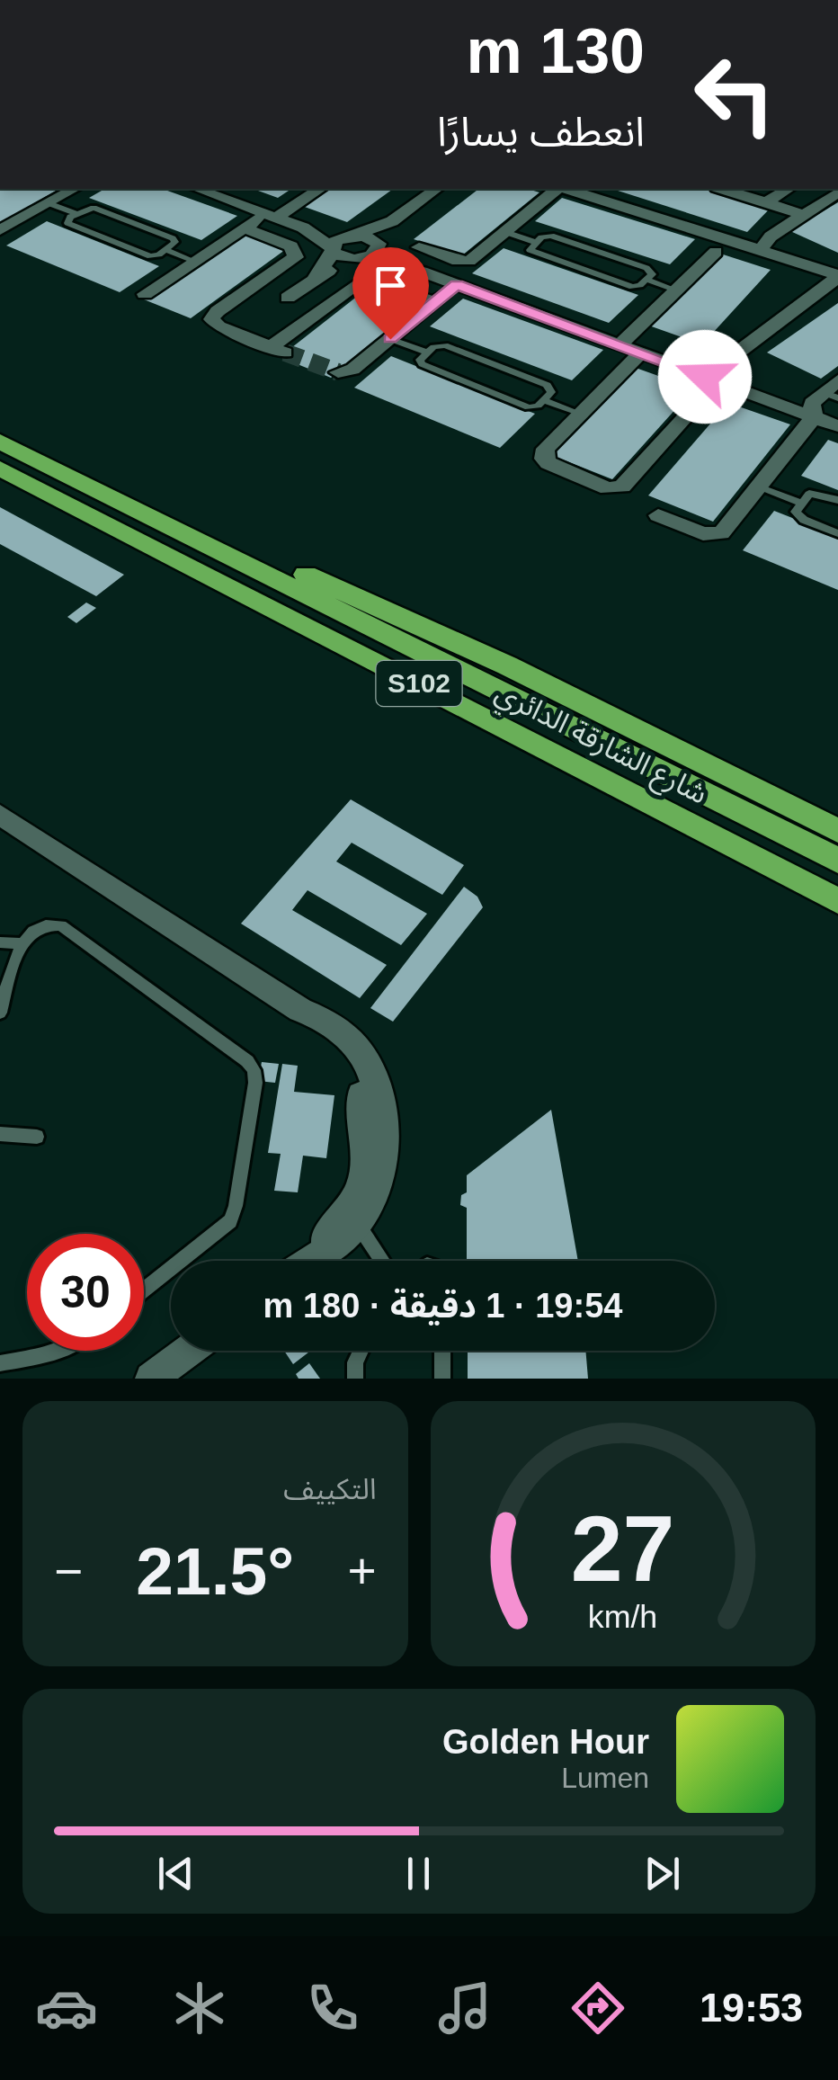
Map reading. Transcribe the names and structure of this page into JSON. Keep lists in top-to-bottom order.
{
  "streets": {
    "highway": ["S102", "شارع الشارقة الدائري"]
  },
  "page": {
    "turn": ["130 m", "انعطف يسارًا"],
    "limit": "30",
    "trip": "19:54 · 1 دقيقة · 180 m",
    "tile": "التكييف",
    "heat": ["−", "21.5°", "+"],
    "song": ["Golden Hour", "Lumen"],
    "tabs": "19:53",
    "gauge": ["27", "km/h"]
  }
}
